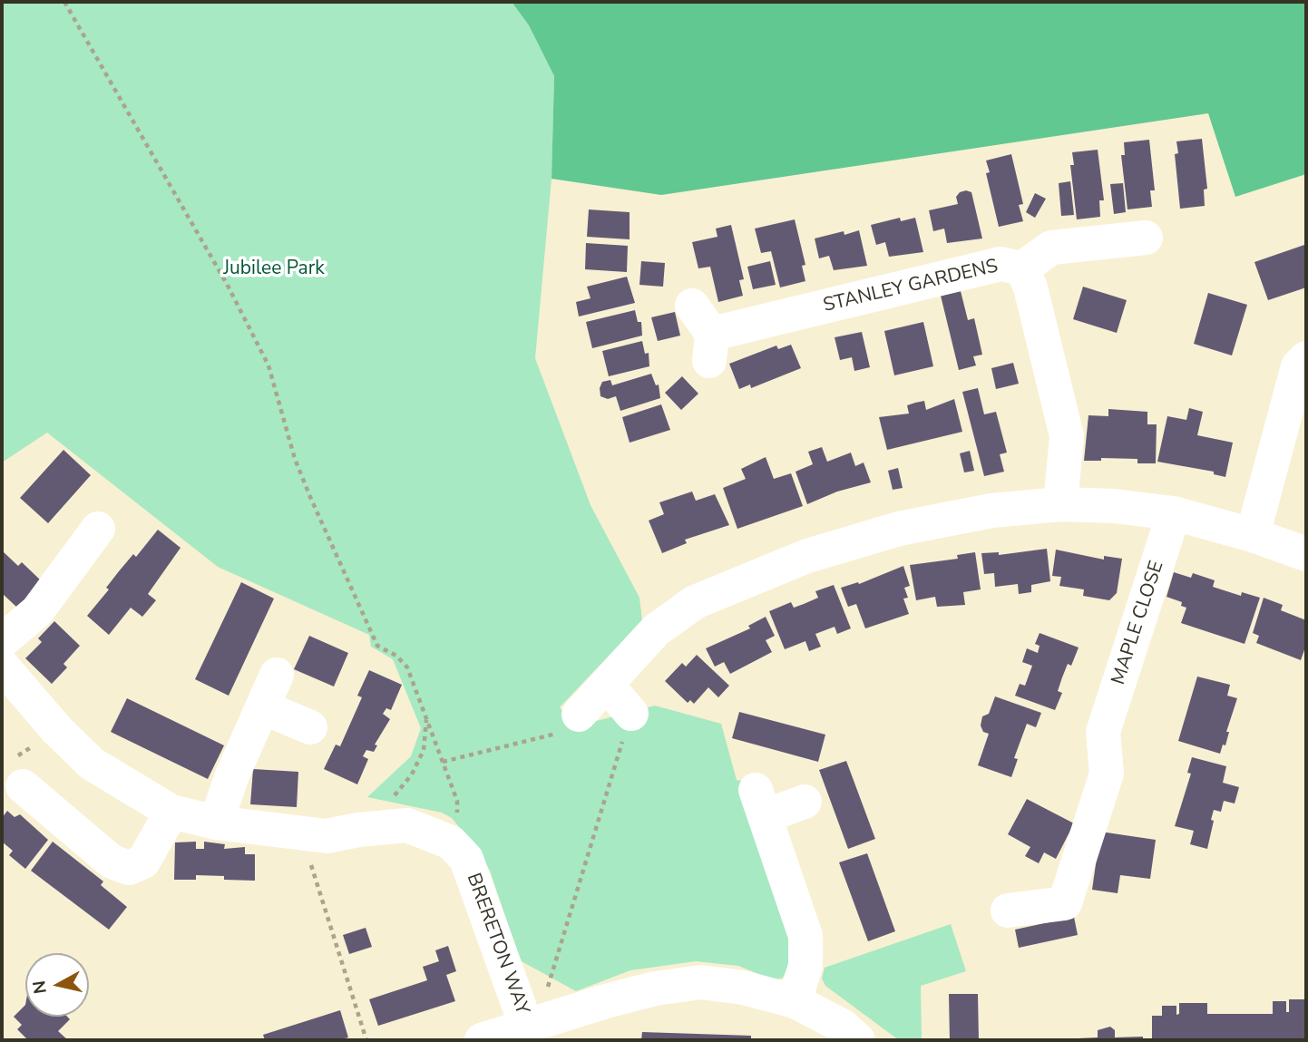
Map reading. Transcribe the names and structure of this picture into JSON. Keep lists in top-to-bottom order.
{
  "streets": {
    "street": ["STANLEY GARDENS", "MAPLE CLOSE", "BRERETON WAY"]
  },
  "parks": ["Jubilee Park"],
  "north": "left"
}
